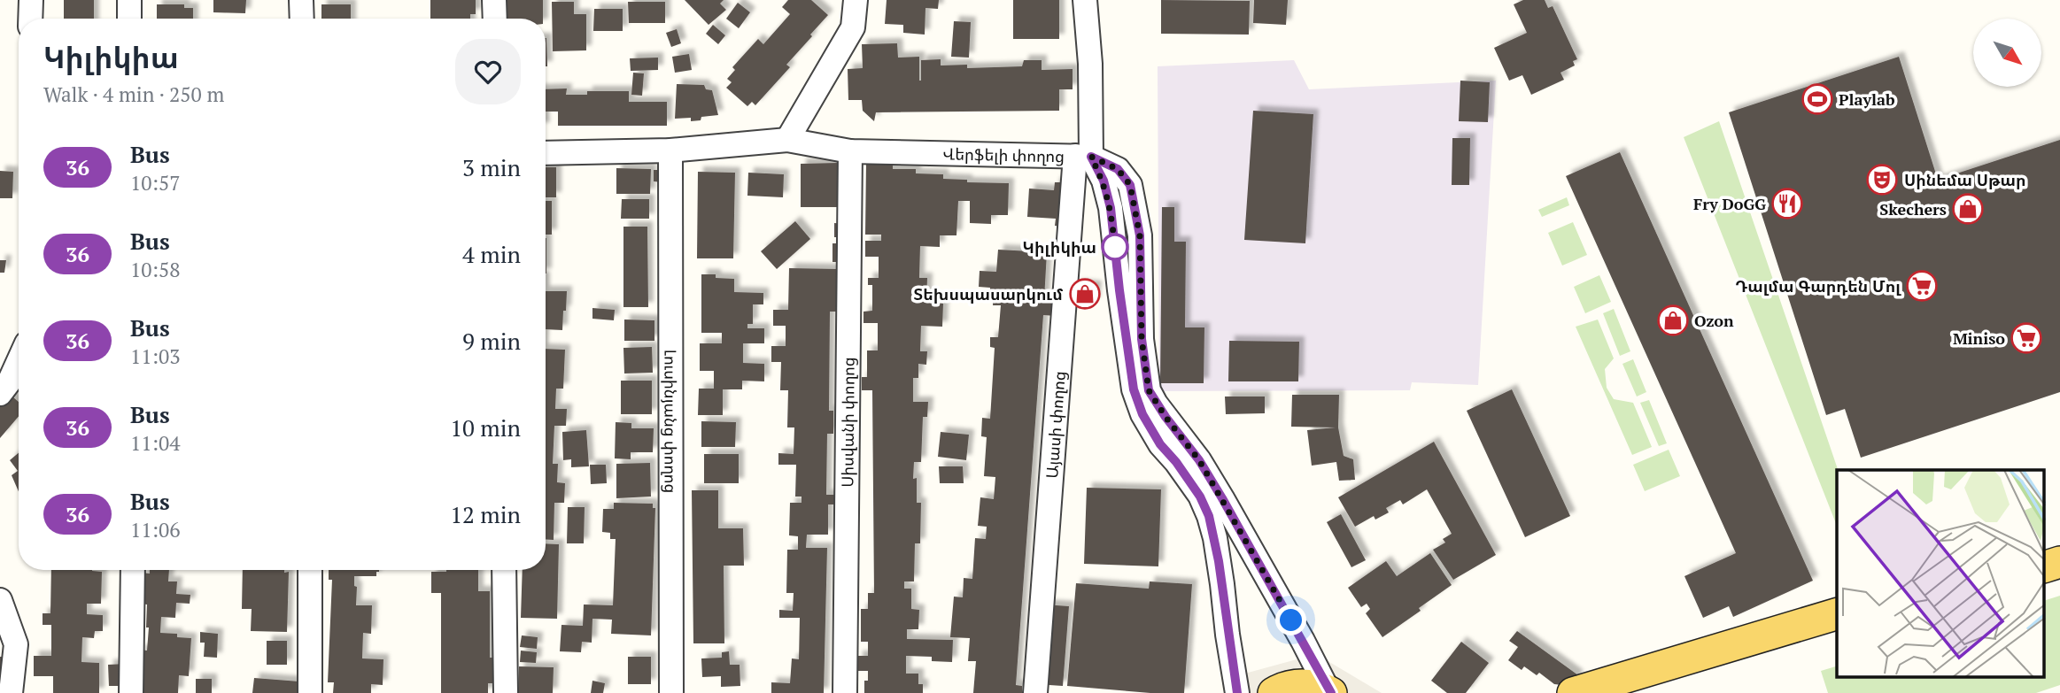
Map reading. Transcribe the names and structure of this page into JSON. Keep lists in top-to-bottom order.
{
  "streets": {
    "street": [
      "Վերֆելի փողոց",
      "Լուսինյանց փողոց",
      "Սիսվանի փողոց",
      "Այասի փողոց"
    ]
  },
  "crossings": [
    ["Վերֆելի փողոց", "Լուսինյանց փողոց"],
    ["Վերֆելի փողոց", "Սիսվանի փողոց"],
    ["Վերֆելի փողոց", "Այասի փողոց"]
  ],
  "places": {
    "sports": ["Playlab"],
    "theatre": ["Սինեմա Սթար"],
    "restaurant": ["Fry DoGG"],
    "shop": ["Skechers", "Տեխսպասարկում", "Ozon"],
    "other": ["Կիլիկիա"],
    "supermarket": ["Դալմա Գարդեն Մոլ", "Miniso"]
  },
  "lines": ["bus line 36"],
  "north": "bottom right",
  "page": {
    "heading": ["Կիլիկիա", "Walk · 4 min · 250 m"],
    "list": [
      {
        "mark": "36",
        "name": "Bus",
        "note": "10:57",
        "value": "3 min"
      },
      {
        "mark": "36",
        "name": "Bus",
        "note": "10:58",
        "value": "4 min"
      },
      {
        "mark": "36",
        "name": "Bus",
        "note": "11:03",
        "value": "9 min"
      },
      {
        "mark": "36",
        "name": "Bus",
        "note": "11:04",
        "value": "10 min"
      },
      {
        "mark": "36",
        "name": "Bus",
        "note": "11:06",
        "value": "12 min"
      }
    ]
  }
}
